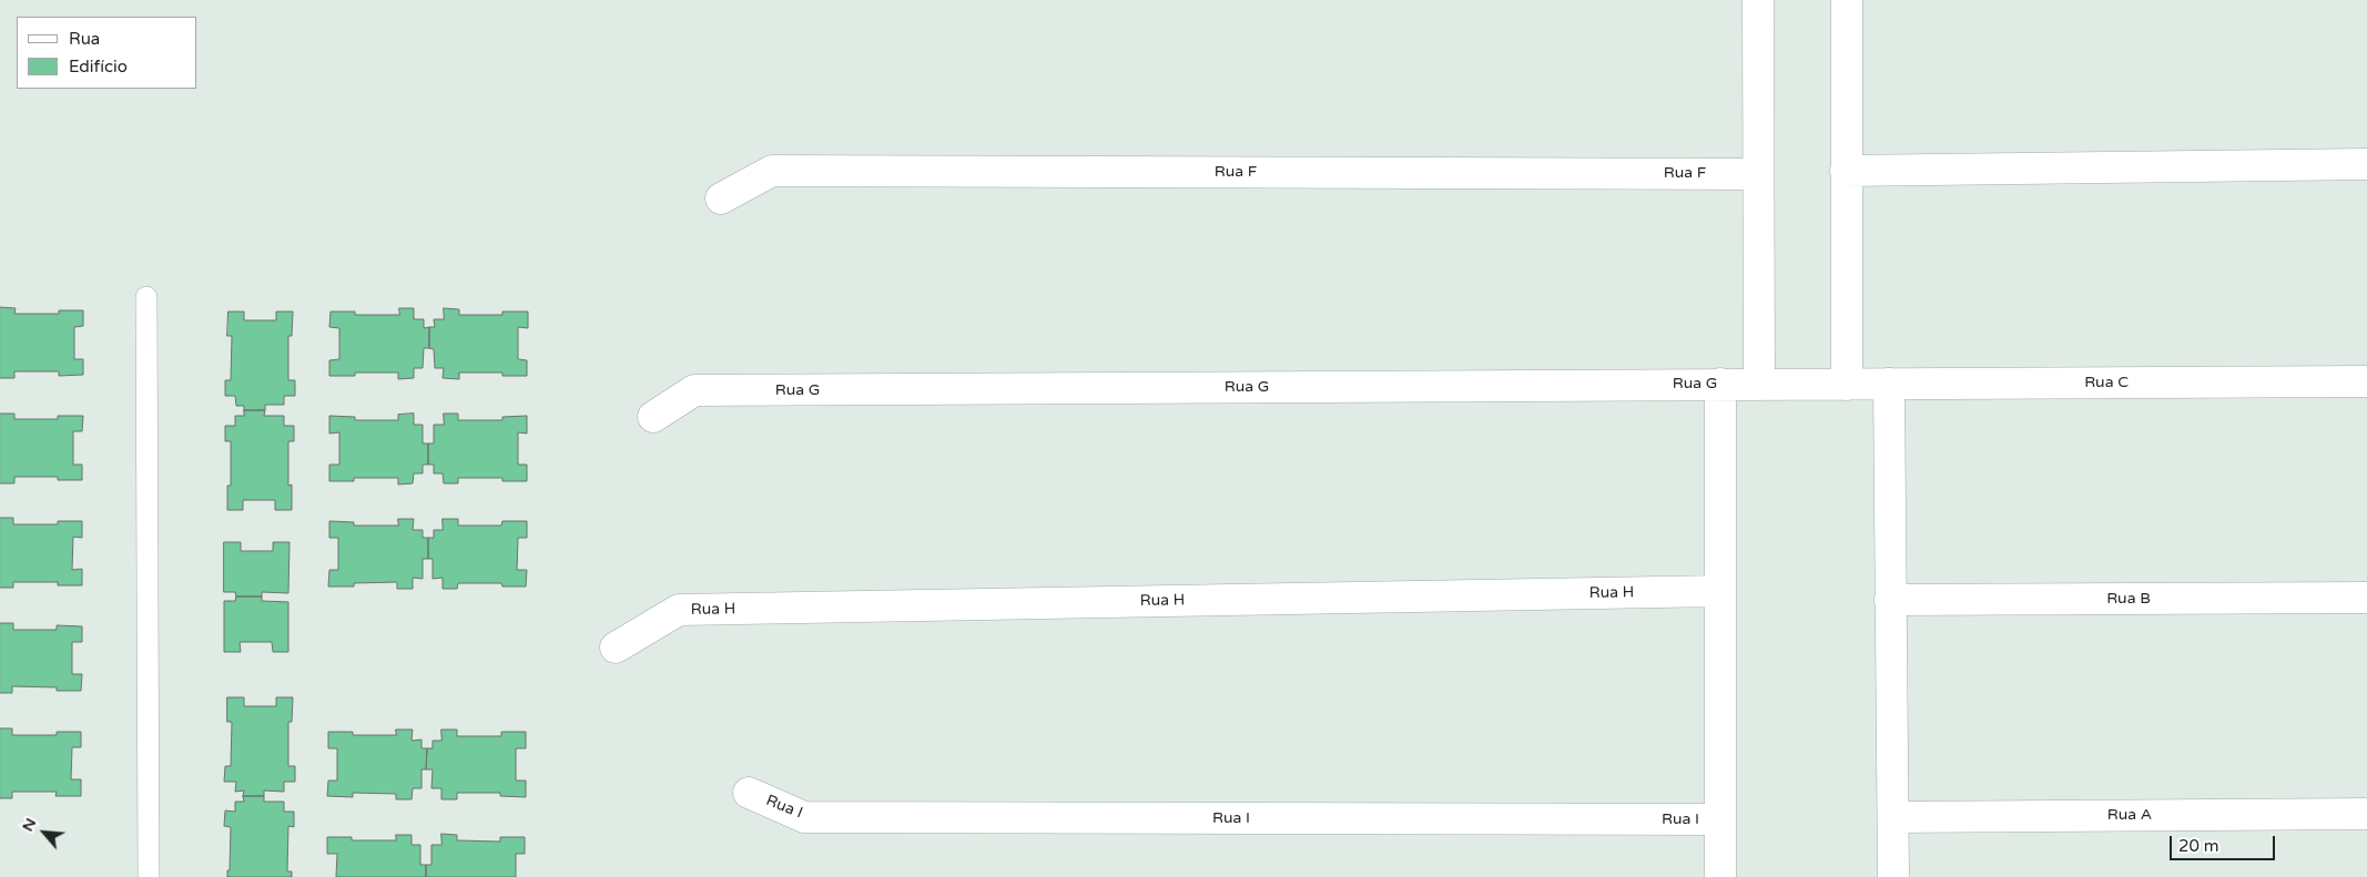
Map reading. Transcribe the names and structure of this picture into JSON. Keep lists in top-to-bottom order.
{
  "streets": {
    "street": [
      "Rua F",
      "Rua C",
      "Rua G",
      "Rua H",
      "Rua B",
      "Rua I",
      "Rua A"
    ]
  },
  "crossings": [
    ["Rua C", "Rua G"]
  ],
  "legend": ["Rua", "Edifício"],
  "scale_bar": "20 m",
  "north": "top left"
}
